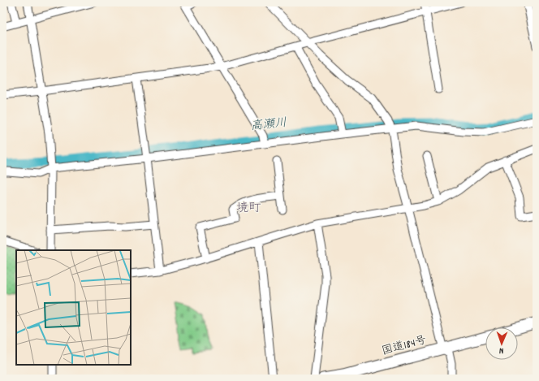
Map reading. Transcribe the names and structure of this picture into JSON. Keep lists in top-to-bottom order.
{
  "streets": {
    "highway": ["国道184号"]
  },
  "districts": ["境町"],
  "water": ["高瀬川"],
  "north": "bottom"
}
